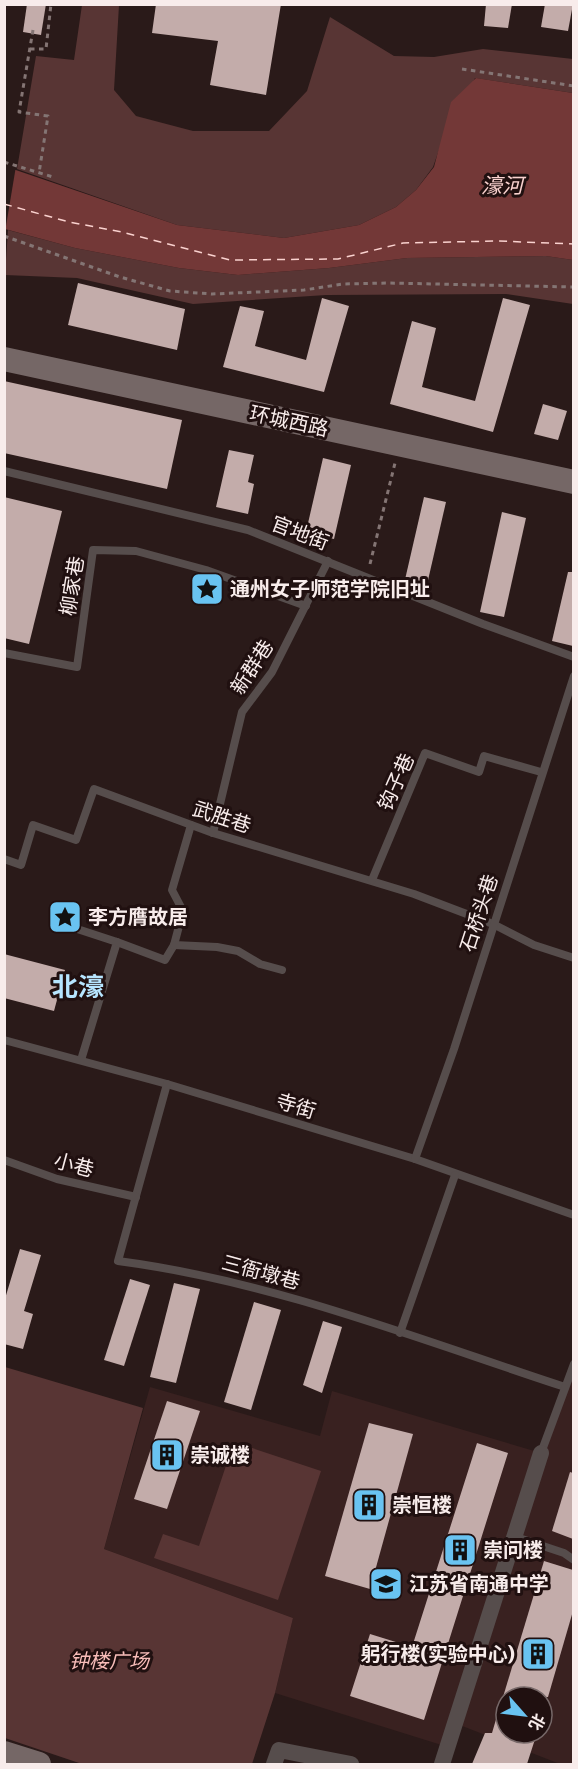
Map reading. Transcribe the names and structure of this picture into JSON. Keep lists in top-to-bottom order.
{
  "streets": {
    "street": ["环城西路"],
    "lane": [
      "官地街",
      "柳家巷",
      "新群巷",
      "钩子巷",
      "武胜巷",
      "石桥头巷",
      "寺街",
      "小巷",
      "三衙墩巷"
    ]
  },
  "crossings": [
    ["官地街", "新群巷"],
    ["柳家巷", "新群巷"],
    ["新群巷", "武胜巷"],
    ["钩子巷", "武胜巷"],
    ["钩子巷", "石桥头巷"],
    ["武胜巷", "石桥头巷"],
    ["石桥头巷", "寺街"],
    ["寺街", "三衙墩巷"],
    ["小巷", "三衙墩巷"]
  ],
  "districts": ["北濠"],
  "water": ["濠河"],
  "parks": ["钟楼广场"],
  "places": {
    "place": ["通州女子师范学院旧址", "李方膺故居"],
    "building": [
      "崇诚楼",
      "崇恒楼",
      "崇问楼",
      "躬行楼(实验中心)"
    ],
    "school or university": ["江苏省南通中学"]
  },
  "north": "bottom right"
}
